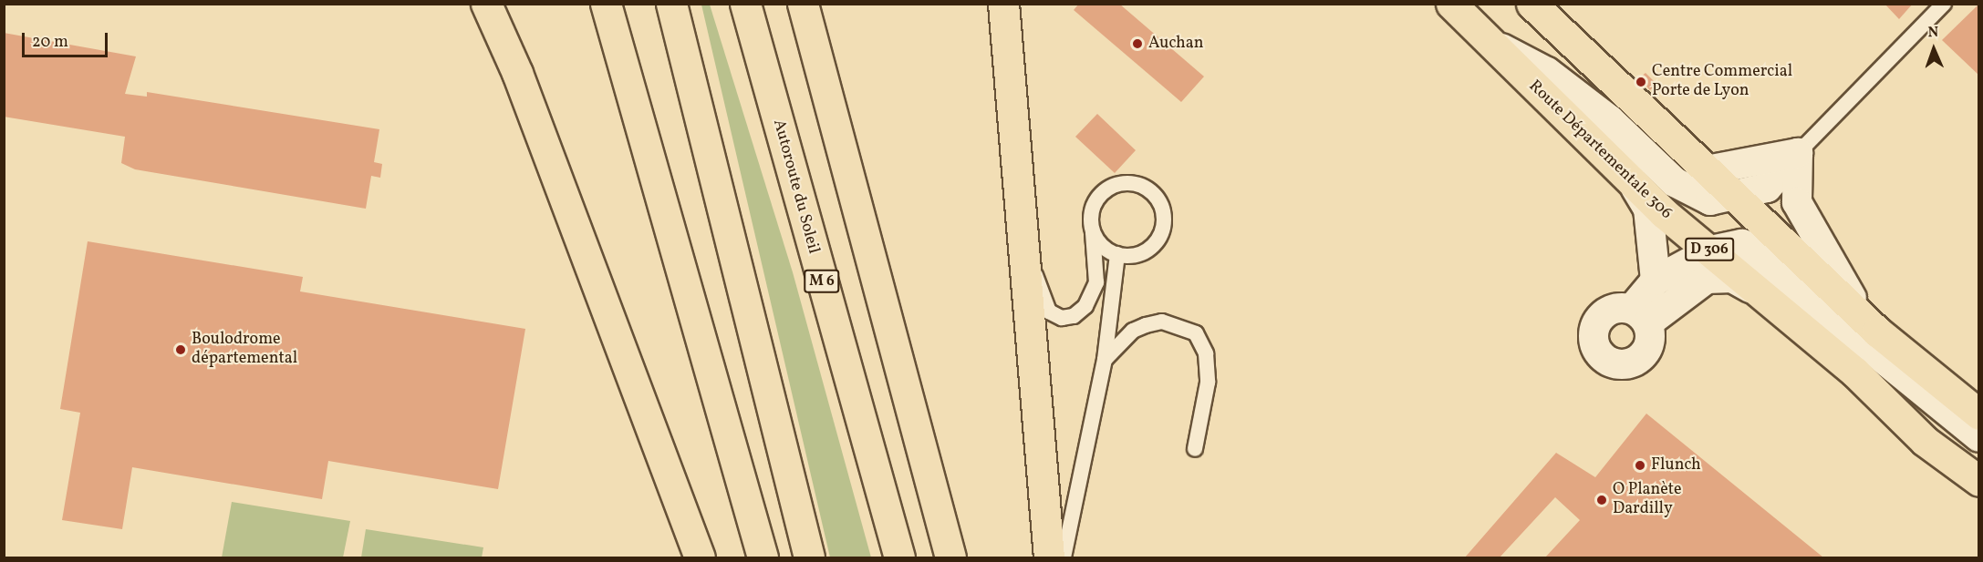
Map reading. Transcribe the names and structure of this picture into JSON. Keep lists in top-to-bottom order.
{
  "streets": {
    "main road": [
      "Route Départementale 306",
      "Autoroute du Soleil",
      "D 306",
      "M 6"
    ]
  },
  "places": [
    "Auchan",
    "Centre Commercial Porte de Lyon",
    "Boulodrome départemental",
    "Flunch",
    "O Planète Dardilly"
  ],
  "scale_bar": "20 m",
  "north": "top"
}
